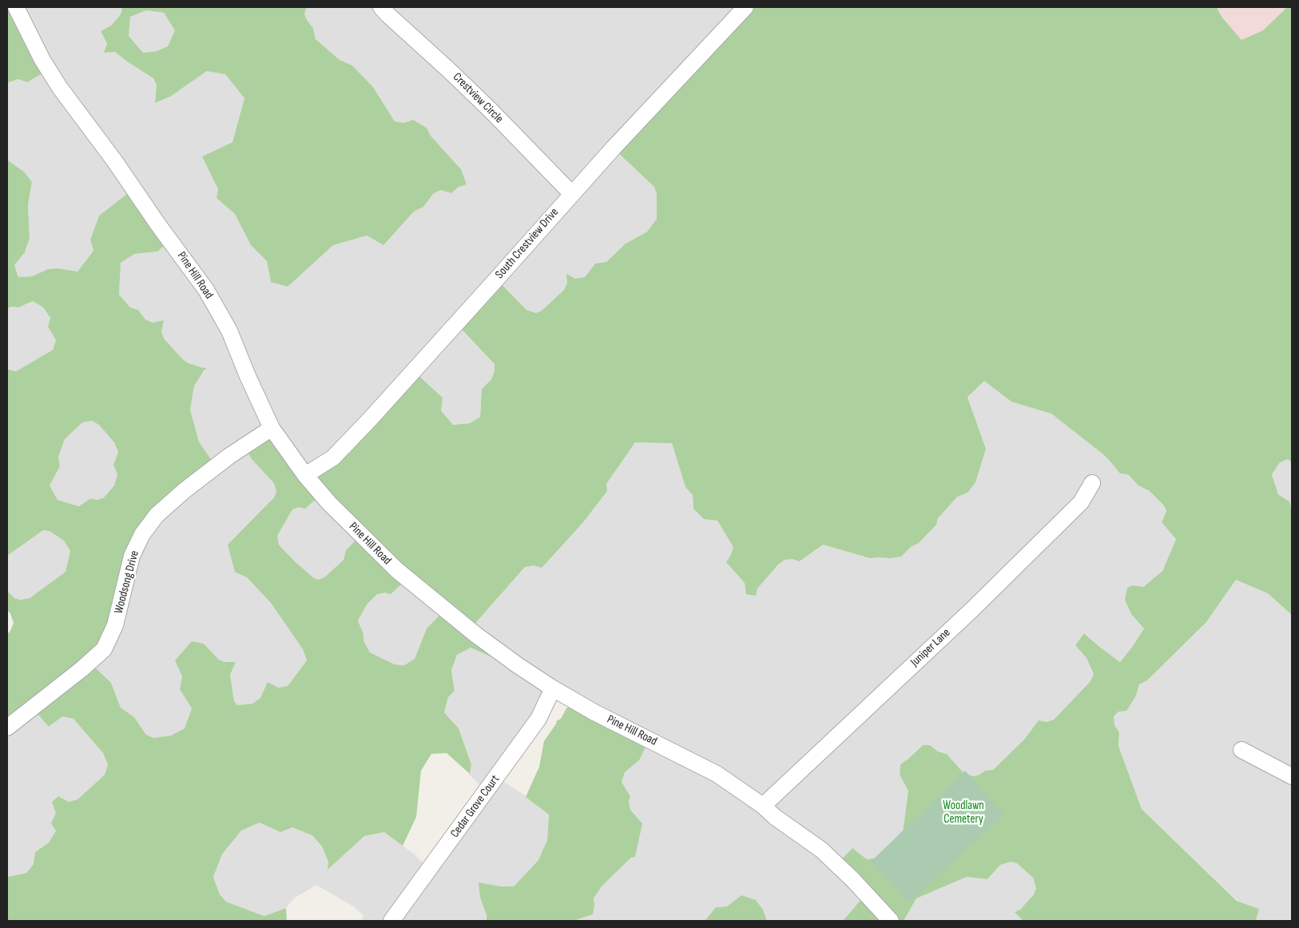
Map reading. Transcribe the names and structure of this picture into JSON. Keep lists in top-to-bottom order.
{
  "streets": {
    "street": [
      "Crestview Circle",
      "South Crestview Drive",
      "Pine Hill Road",
      "Woodsong Drive",
      "Juniper Lane",
      "Cedar Grove Court"
    ]
  },
  "crossings": [
    ["Crestview Circle", "South Crestview Drive"],
    ["South Crestview Drive", "Pine Hill Road"],
    ["Pine Hill Road", "Woodsong Drive"],
    ["Pine Hill Road", "Juniper Lane"],
    ["Pine Hill Road", "Cedar Grove Court"]
  ],
  "parks": ["Woodlawn Cemetery"]
}
